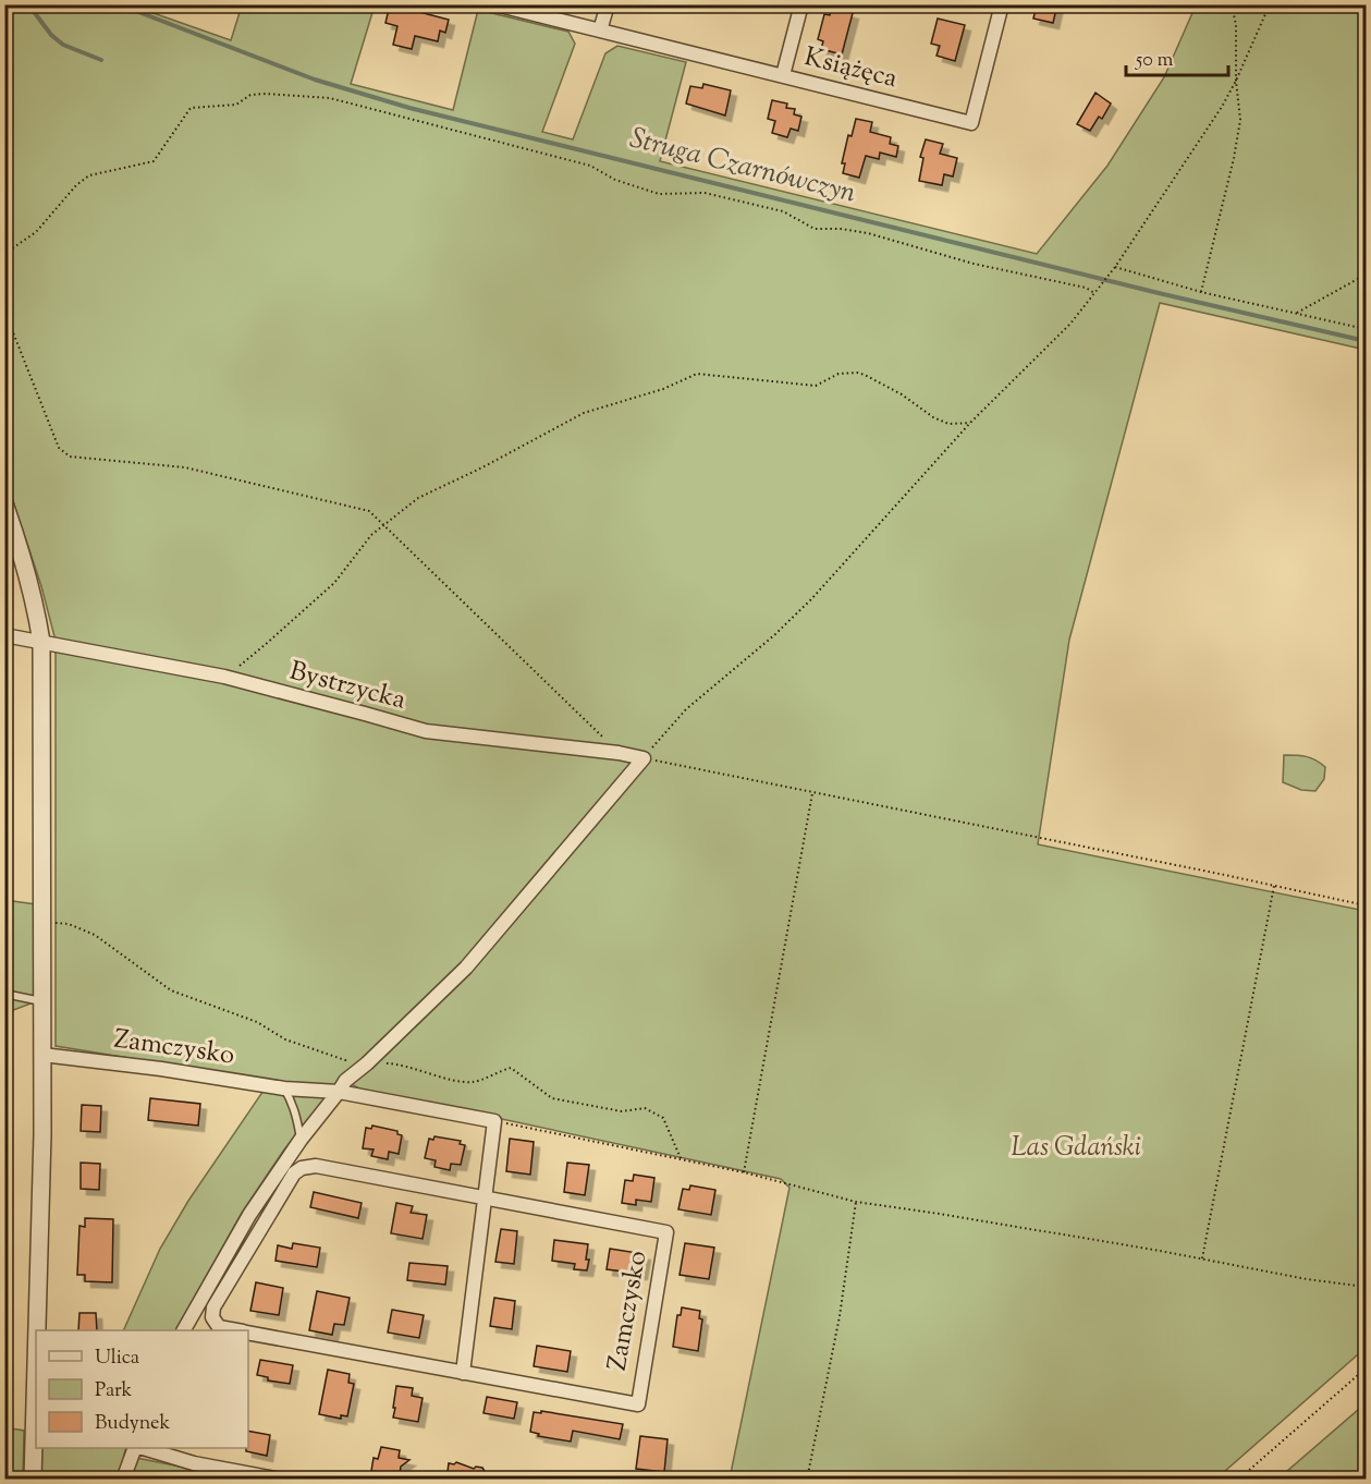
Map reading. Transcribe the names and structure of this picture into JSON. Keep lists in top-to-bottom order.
{
  "streets": {
    "street": ["Książęca", "Bystrzycka", "Zamczysko"]
  },
  "water": ["Struga Czarnówczyn"],
  "parks": ["Las Gdański"],
  "legend": ["Ulica", "Park", "Budynek"],
  "scale_bar": "50 m"
}
